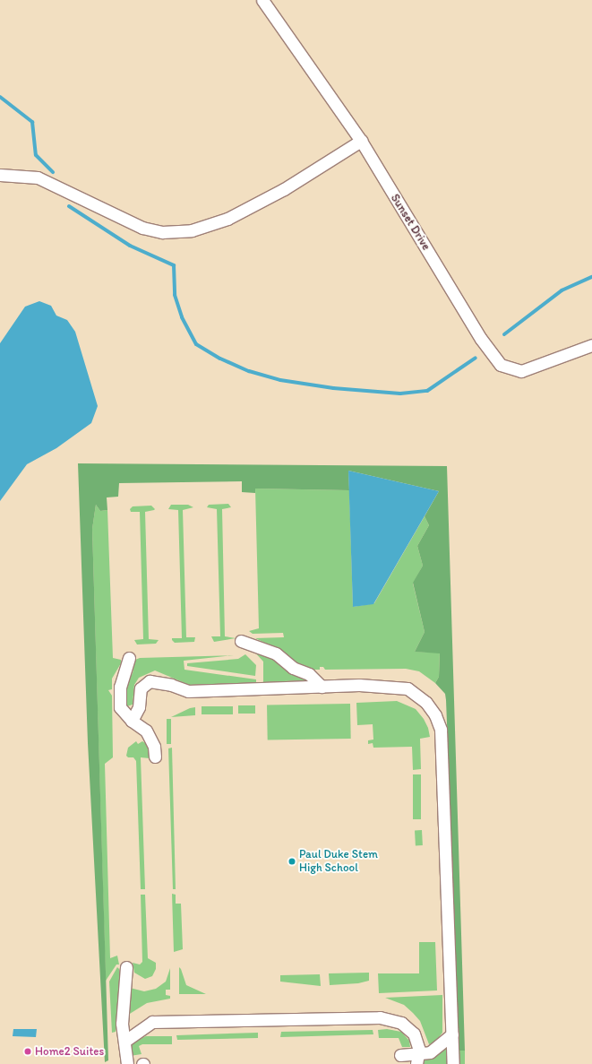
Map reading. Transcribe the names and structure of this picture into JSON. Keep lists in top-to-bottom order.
{
  "streets": {
    "street": ["Sunset Drive"]
  },
  "places": ["Paul Duke Stem High School", "Home2 Suites"]
}
